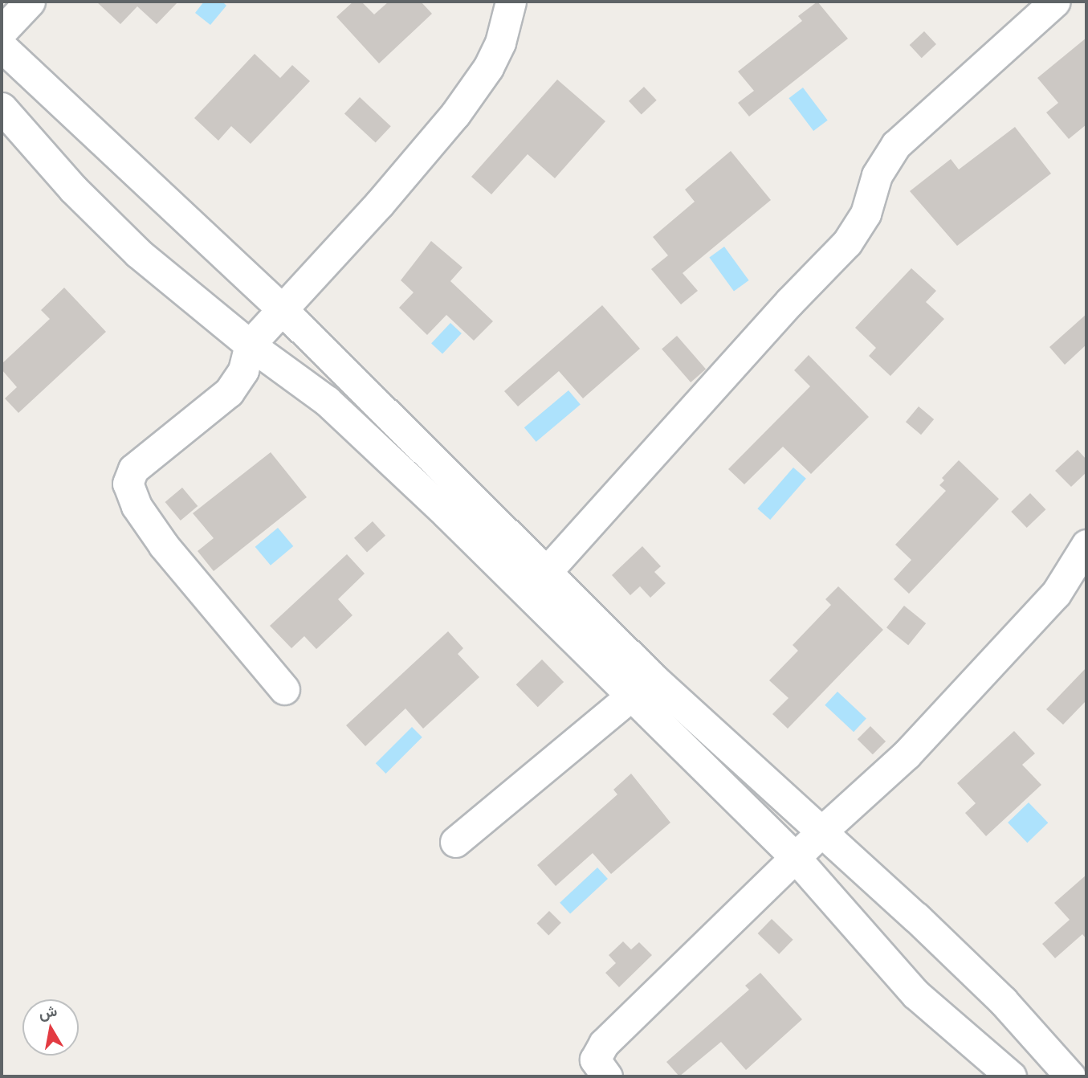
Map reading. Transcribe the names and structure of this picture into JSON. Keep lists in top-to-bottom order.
{
  "north": "top"
}
